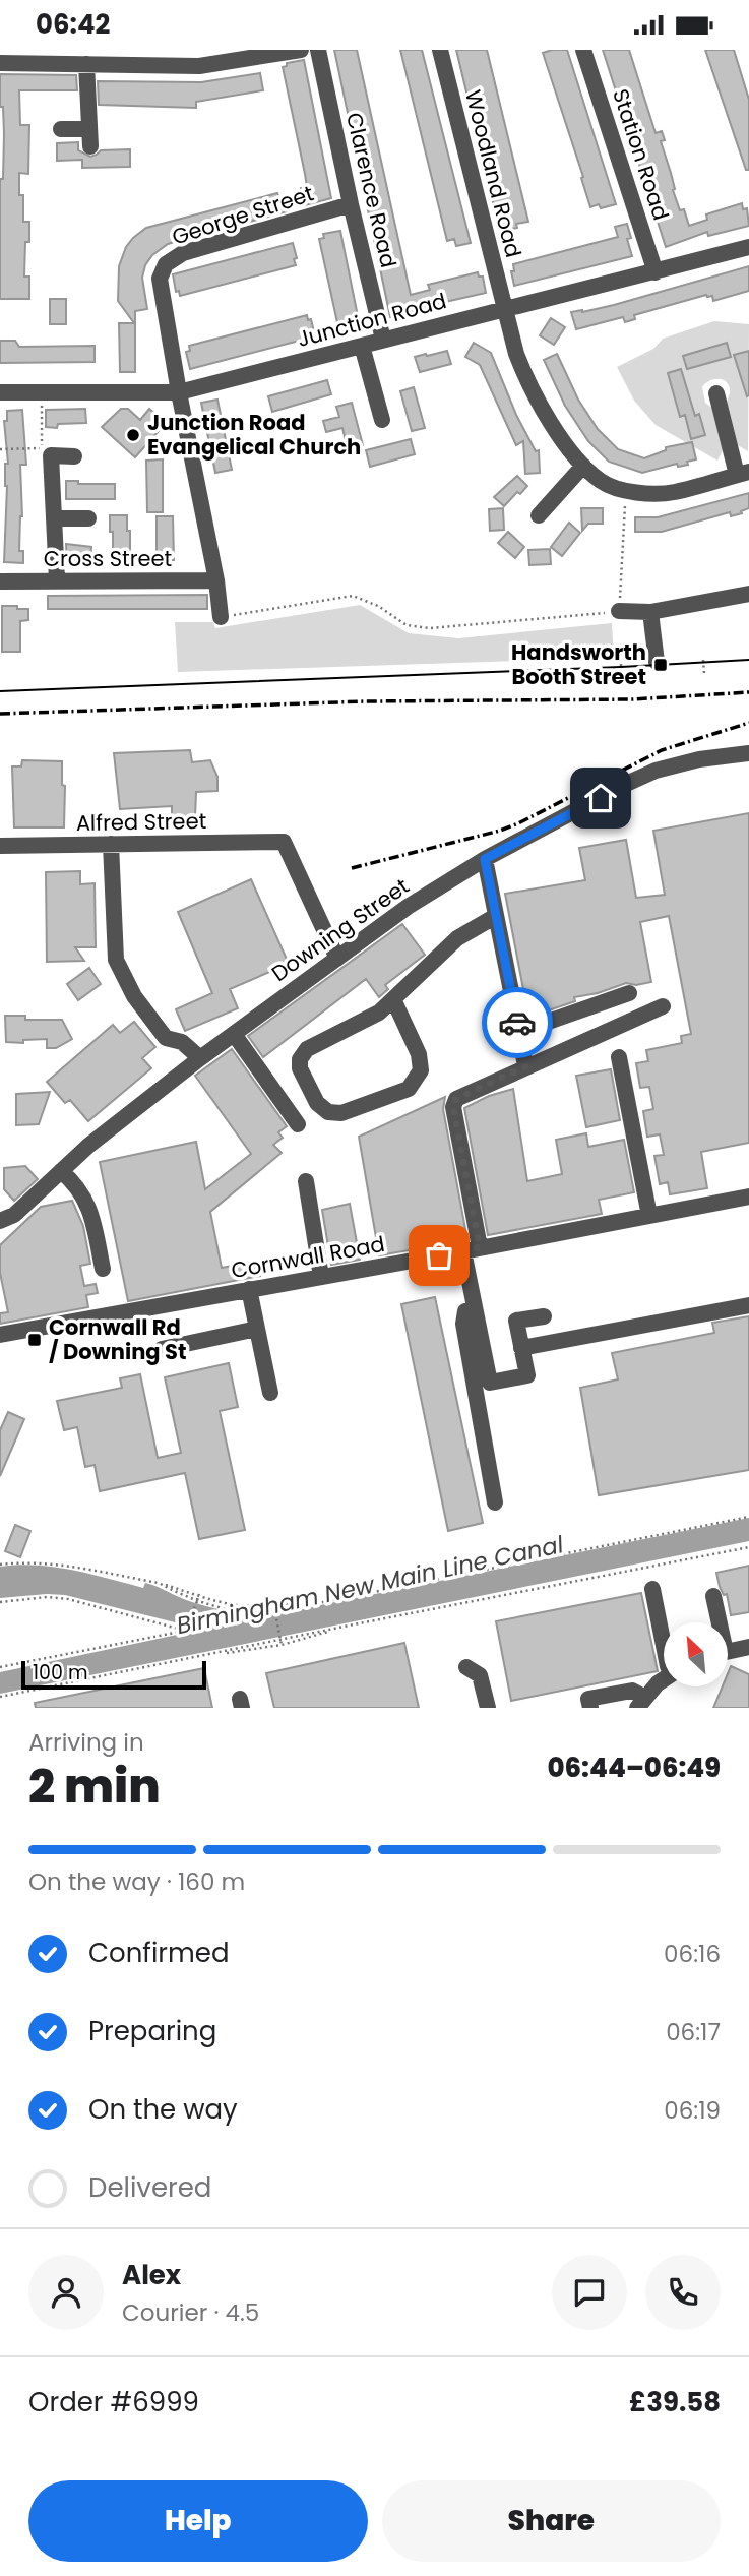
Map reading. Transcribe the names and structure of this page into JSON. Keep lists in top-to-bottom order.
{
  "streets": {
    "street": [
      "Station Road",
      "Woodland Road",
      "Clarence Road",
      "George Street",
      "Junction Road",
      "Cross Street",
      "Alfred Street",
      "Downing Street",
      "Cornwall Road"
    ]
  },
  "crossings": [
    ["Station Road", "Junction Road"],
    ["Woodland Road", "Junction Road"],
    ["Clarence Road", "George Street"],
    ["Clarence Road", "Junction Road"],
    ["George Street", "Junction Road"],
    ["George Street", "Cross Street"],
    ["Alfred Street", "Downing Street"]
  ],
  "water": ["Birmingham New Main Line Canal"],
  "places": {
    "other": ["Junction Road Evangelical Church"],
    "transit": ["Handsworth Booth Street", "Cornwall Rd / Downing St"]
  },
  "scale_bar": "100 m",
  "north": "top left",
  "page": {
    "status": "06:42",
    "scale": "100 m",
    "heading": ["2 min", "Arriving in", "06:44–06:49"],
    "panel": [
      "Alex",
      "Courier · 4.5",
      "Order #6999",
      "£39.58"
    ],
    "bar": "On the way · 160 m",
    "list": [
      ["Confirmed", "06:16"],
      ["Preparing", "06:17"],
      ["On the way", "06:19"],
      "Delivered"
    ],
    "buttons": ["Help", "Share"]
  }
}
